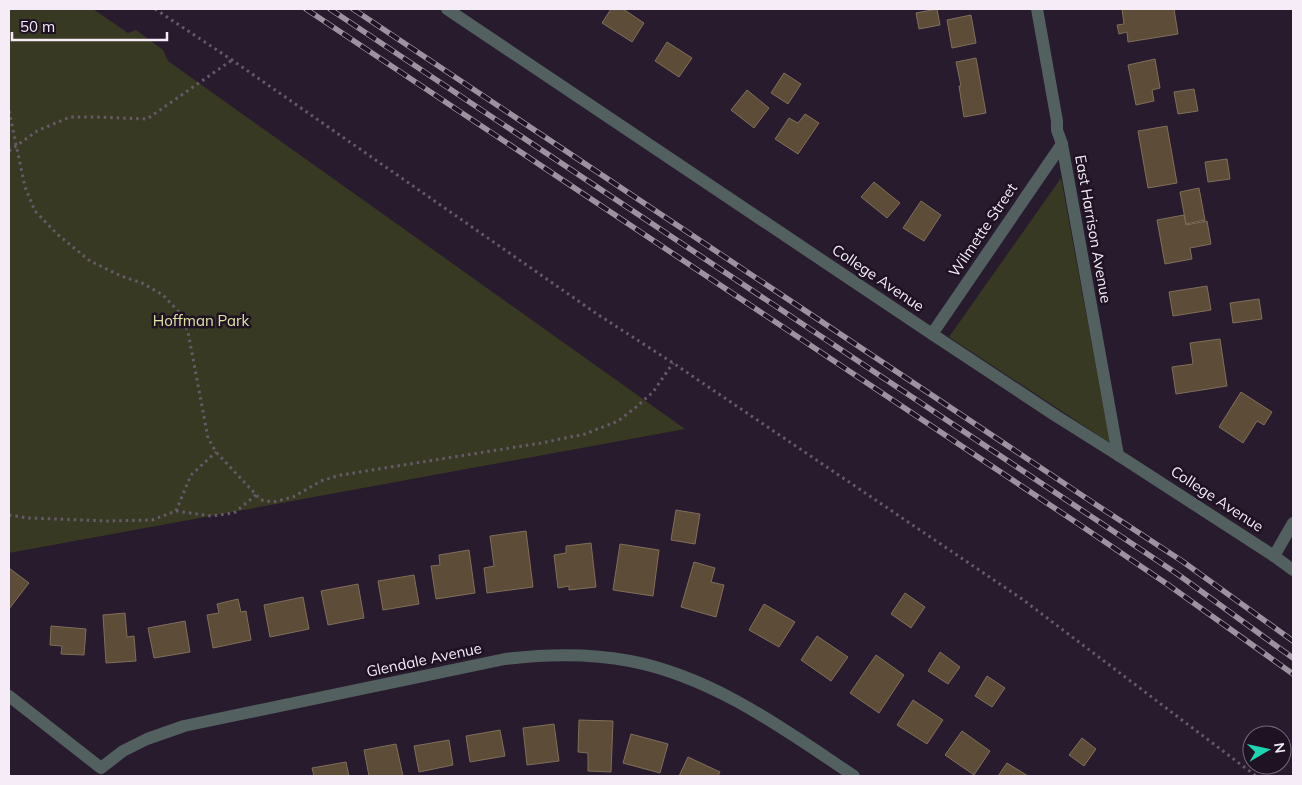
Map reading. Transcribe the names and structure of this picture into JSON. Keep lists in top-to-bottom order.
{
  "streets": {
    "street": [
      "East Harrison Avenue",
      "Wilmette Street",
      "College Avenue",
      "Glendale Avenue"
    ]
  },
  "crossings": [
    ["East Harrison Avenue", "Wilmette Street"],
    ["East Harrison Avenue", "College Avenue"],
    ["Wilmette Street", "College Avenue"]
  ],
  "parks": ["Hoffman Park"],
  "scale_bar": "50 m",
  "north": "right"
}
